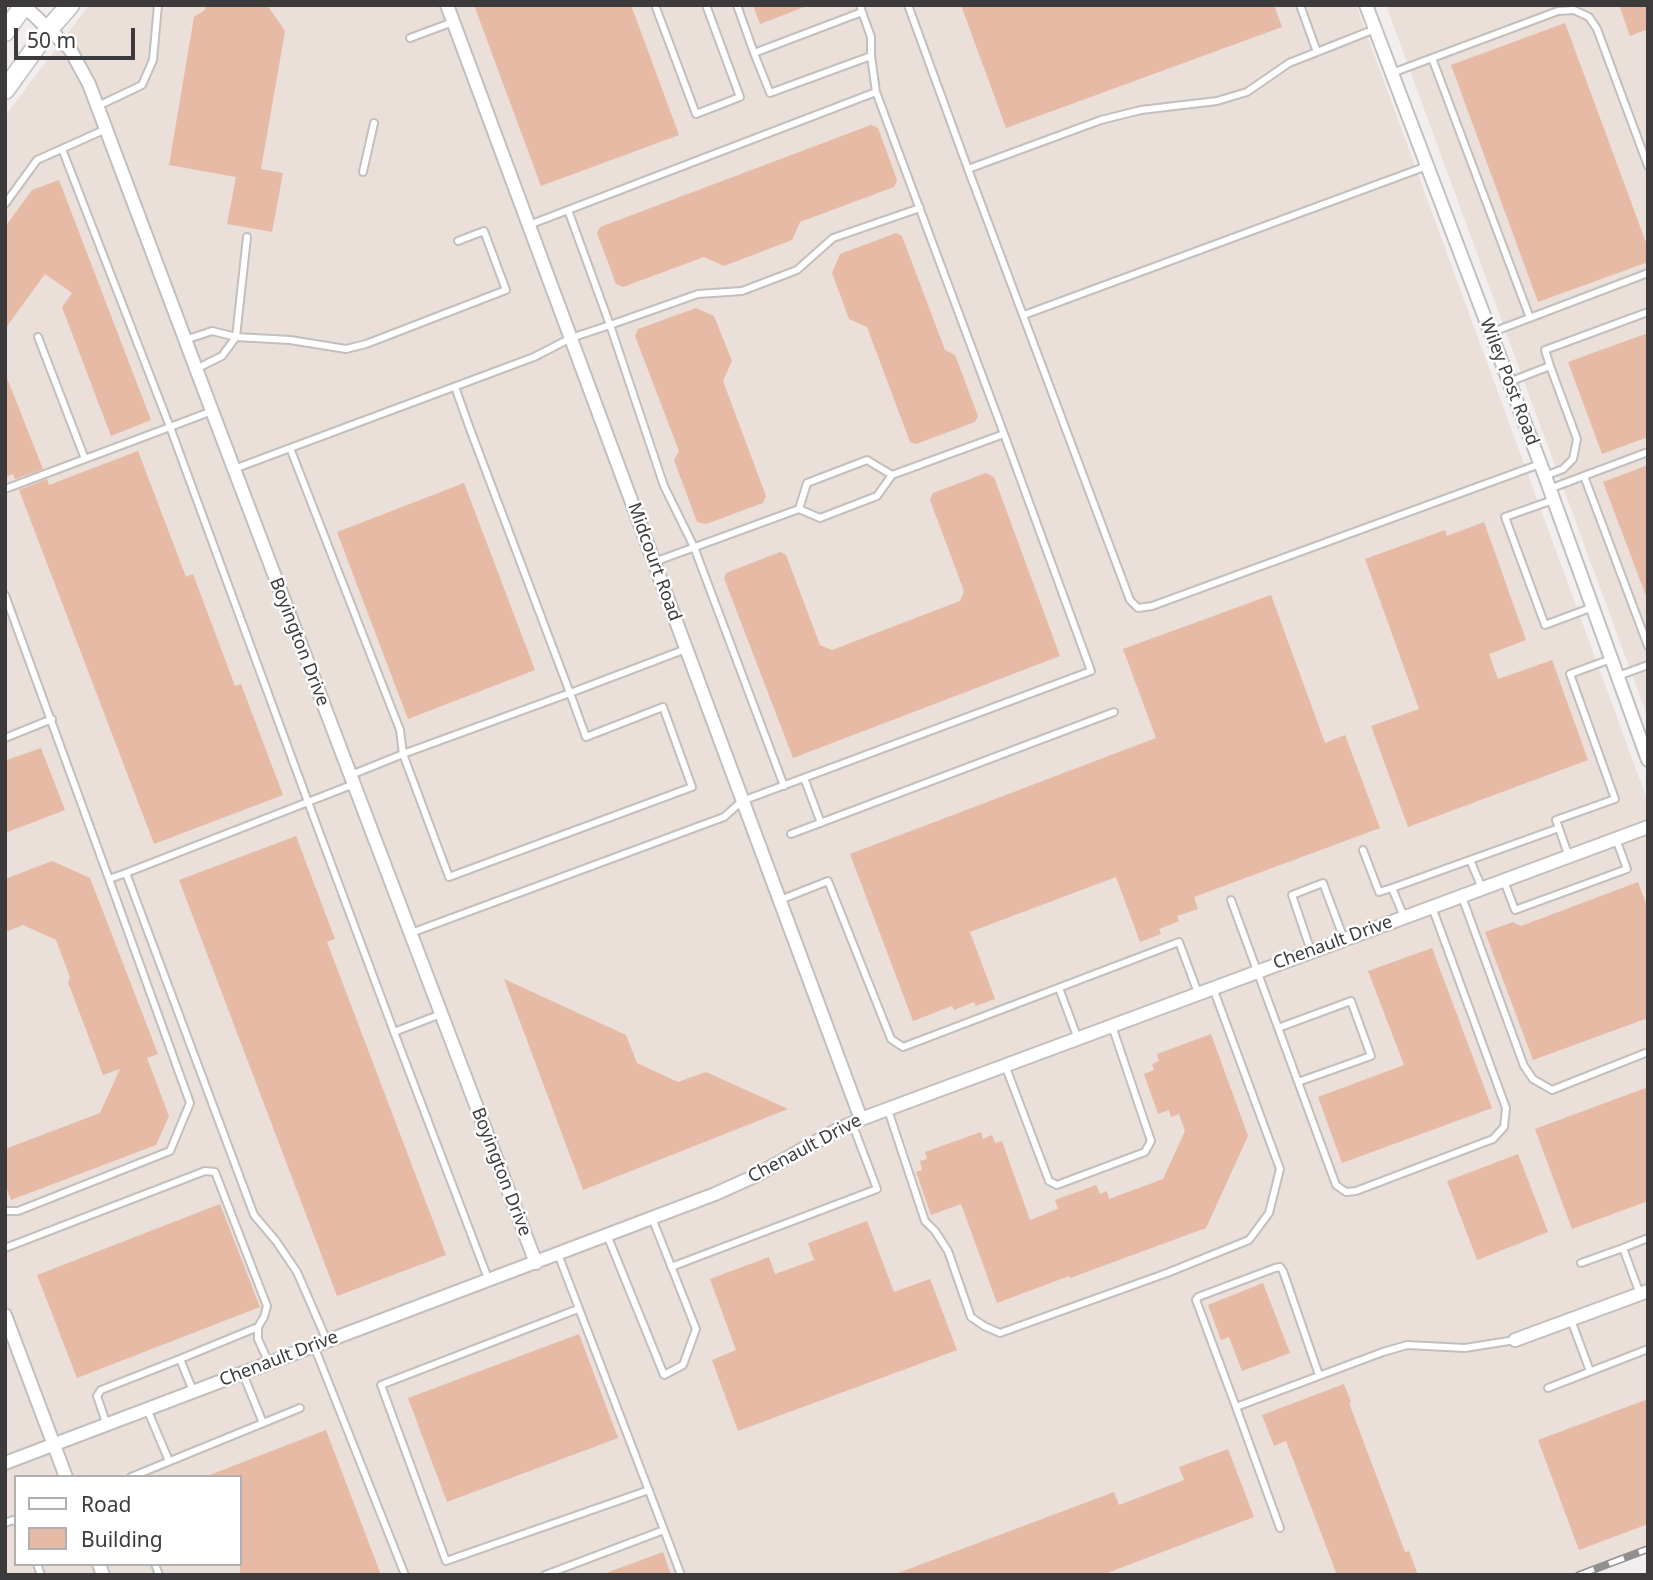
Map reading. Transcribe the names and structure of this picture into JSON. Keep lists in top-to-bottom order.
{
  "streets": {
    "street": [
      "Wiley Post Road",
      "Midcourt Road",
      "Boyington Drive",
      "Chenault Drive"
    ]
  },
  "crossings": [
    ["Midcourt Road", "Chenault Drive"],
    ["Boyington Drive", "Chenault Drive"]
  ],
  "legend": ["Road", "Building"],
  "scale_bar": "50 m"
}
